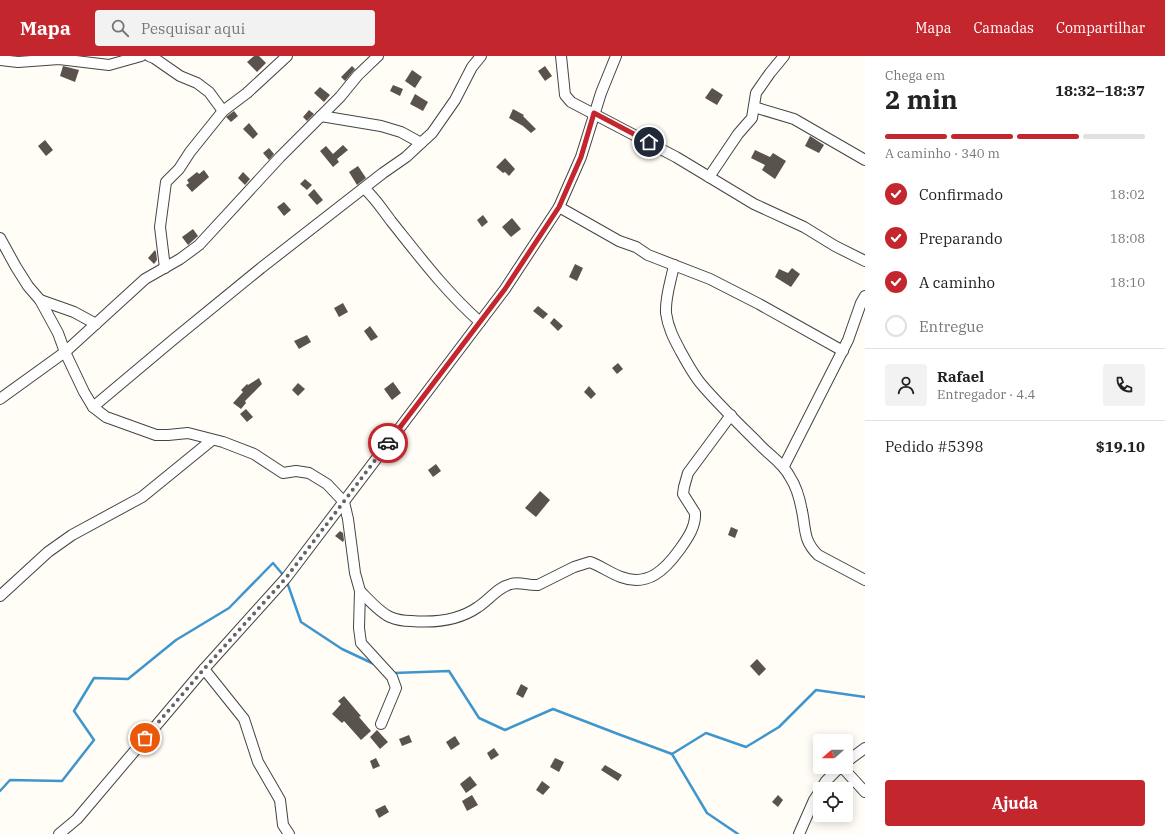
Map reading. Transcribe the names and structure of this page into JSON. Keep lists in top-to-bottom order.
{
  "north": "left",
  "page": {
    "header": "Mapa",
    "search": "Pesquisar aqui",
    "nav": ["Mapa", "Camadas", "Compartilhar"],
    "heading": ["2 min", "Chega em", "18:32–18:37"],
    "panel": [
      "Rafael",
      "Entregador · 4.4",
      "Pedido #5398",
      "$19.10"
    ],
    "bar": "A caminho · 340 m",
    "list": [
      ["Confirmado", "18:02"],
      ["Preparando", "18:08"],
      ["A caminho", "18:10"],
      "Entregue"
    ],
    "buttons": "Ajuda"
  }
}
